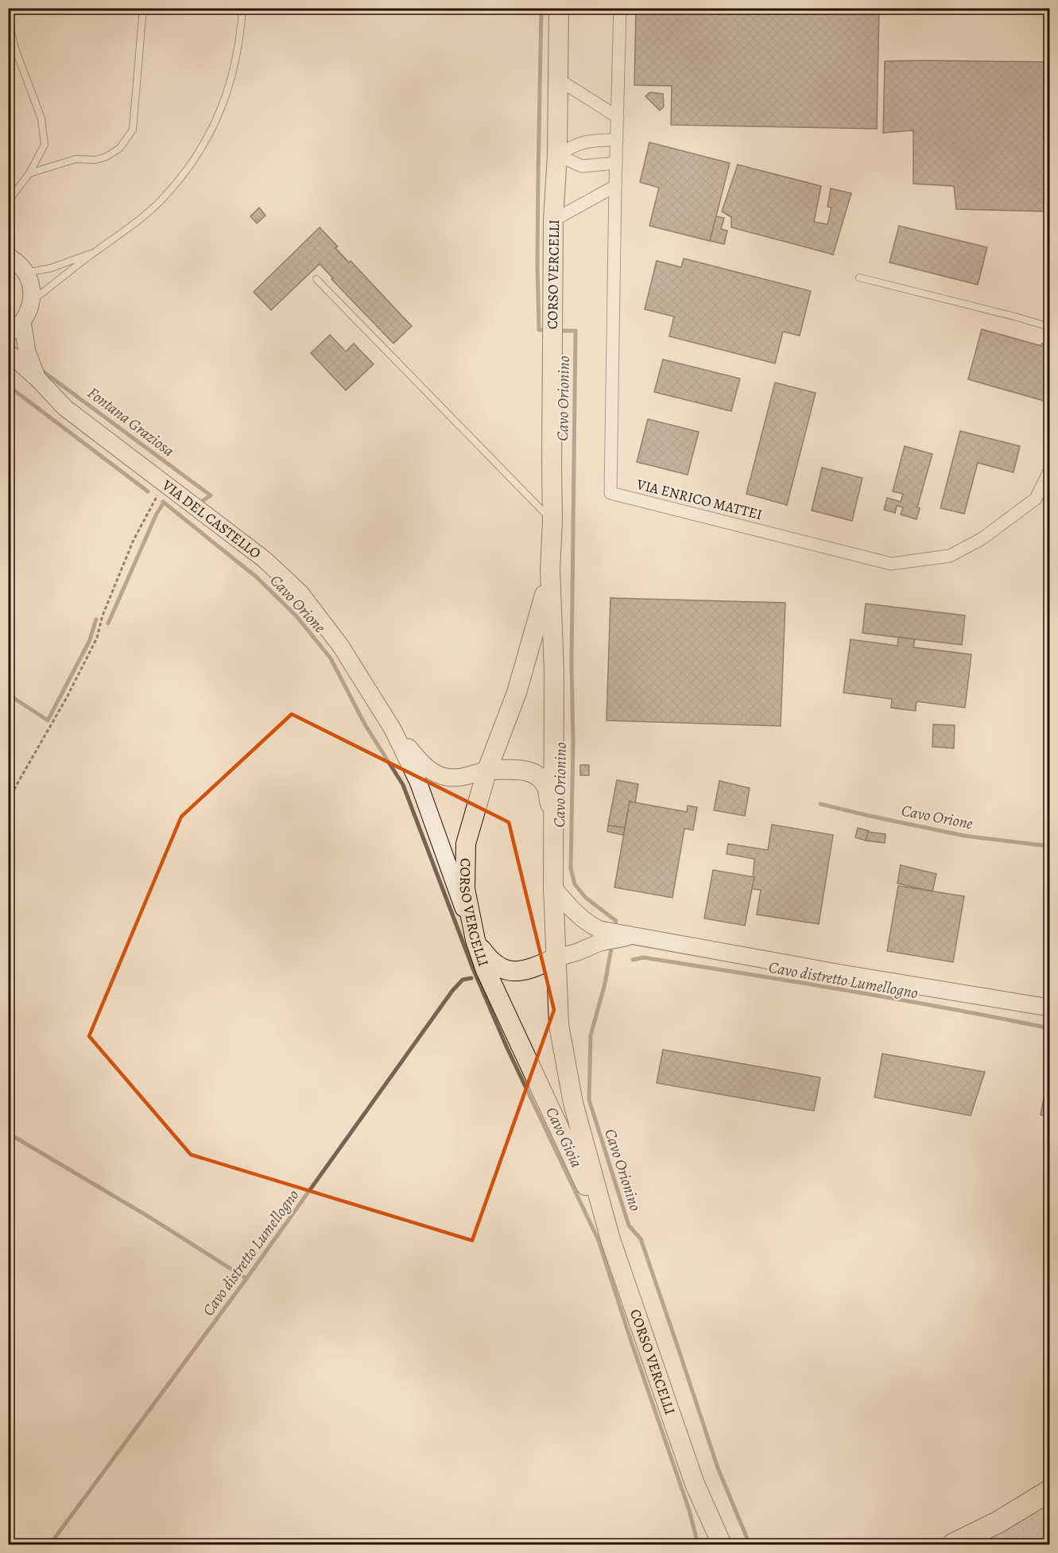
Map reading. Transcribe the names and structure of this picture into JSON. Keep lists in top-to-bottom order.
{
  "streets": {
    "main road": ["CORSO VERCELLI", "VIA DEL CASTELLO"],
    "street": ["VIA ENRICO MATTEI"]
  },
  "crossings": [
    ["CORSO VERCELLI", "VIA DEL CASTELLO"]
  ],
  "water": [
    "Cavo Orionino",
    "Fontana Graziosa",
    "Cavo Orione",
    "Cavo distretto Lumellogno",
    "Cavo Gioia"
  ]
}
